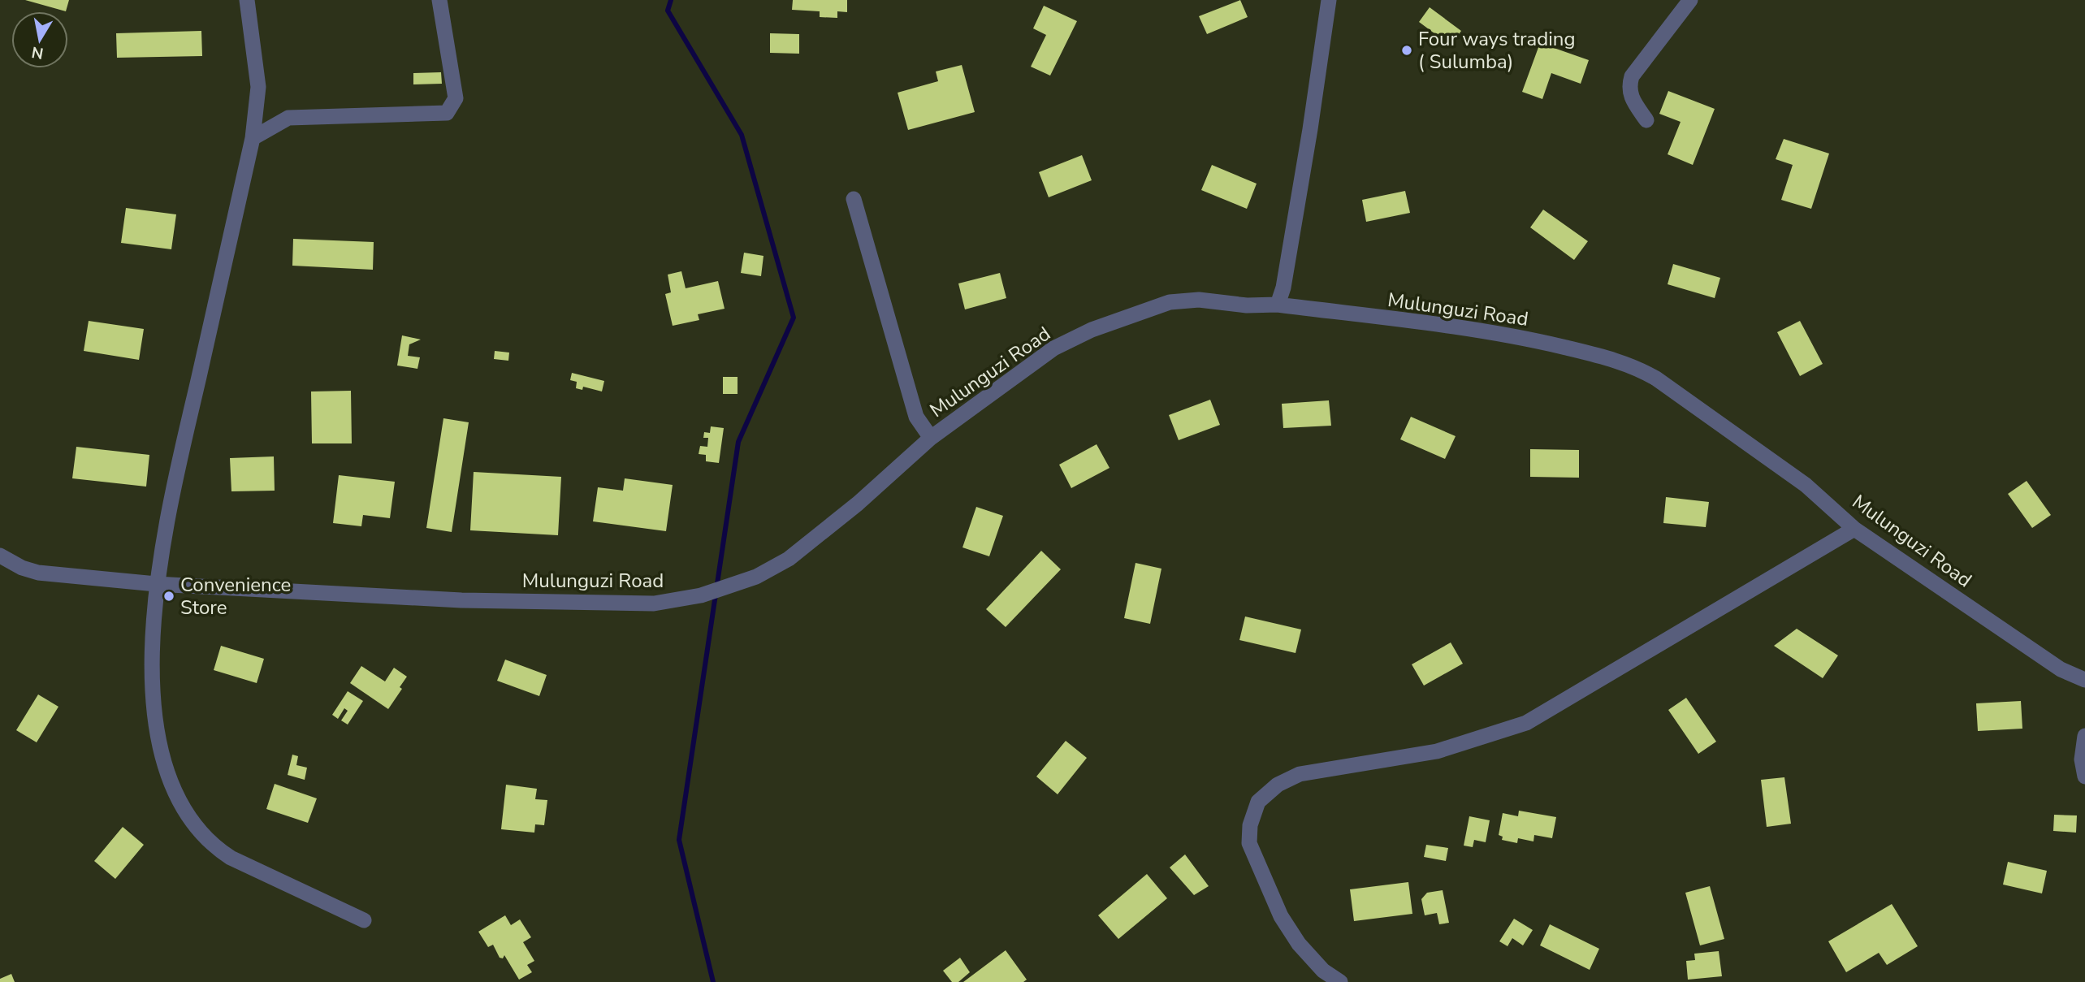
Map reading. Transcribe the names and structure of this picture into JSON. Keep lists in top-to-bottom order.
{
  "streets": {
    "street": ["Mulunguzi Road"]
  },
  "places": ["Four ways trading ( Sulumba)", "Convenience Store"],
  "north": "bottom"
}
